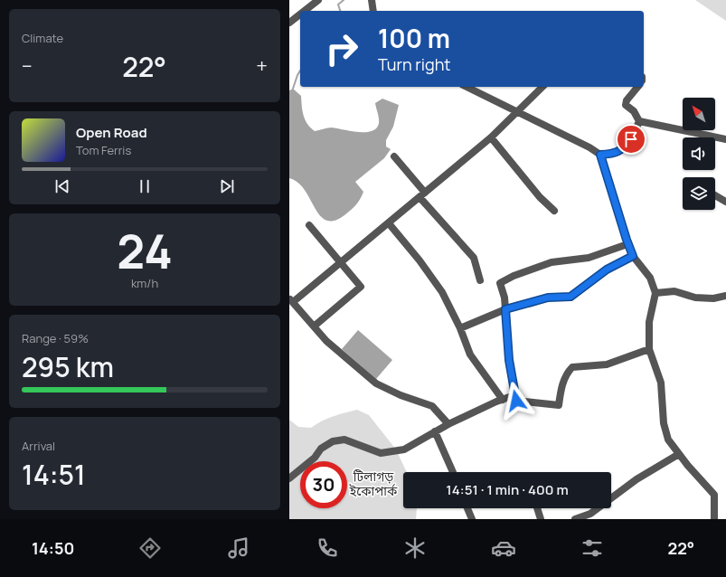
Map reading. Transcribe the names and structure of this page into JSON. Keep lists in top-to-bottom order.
{
  "parks": ["টিলাগড় ইকোপার্ক"],
  "north": "top left",
  "page": {
    "tile": [
      "Climate",
      ["24", "km/h"],
      ["Range · 59%", "295 km"],
      ["Arrival", "14:51"]
    ],
    "turn": ["100 m", "Turn right"],
    "heat": ["−", "22°", "+"],
    "song": ["Open Road", "Tom Ferris"],
    "limit": "30",
    "trip": "14:51 · 1 min · 400 m",
    "tabs": ["14:50", "22°"]
  }
}
